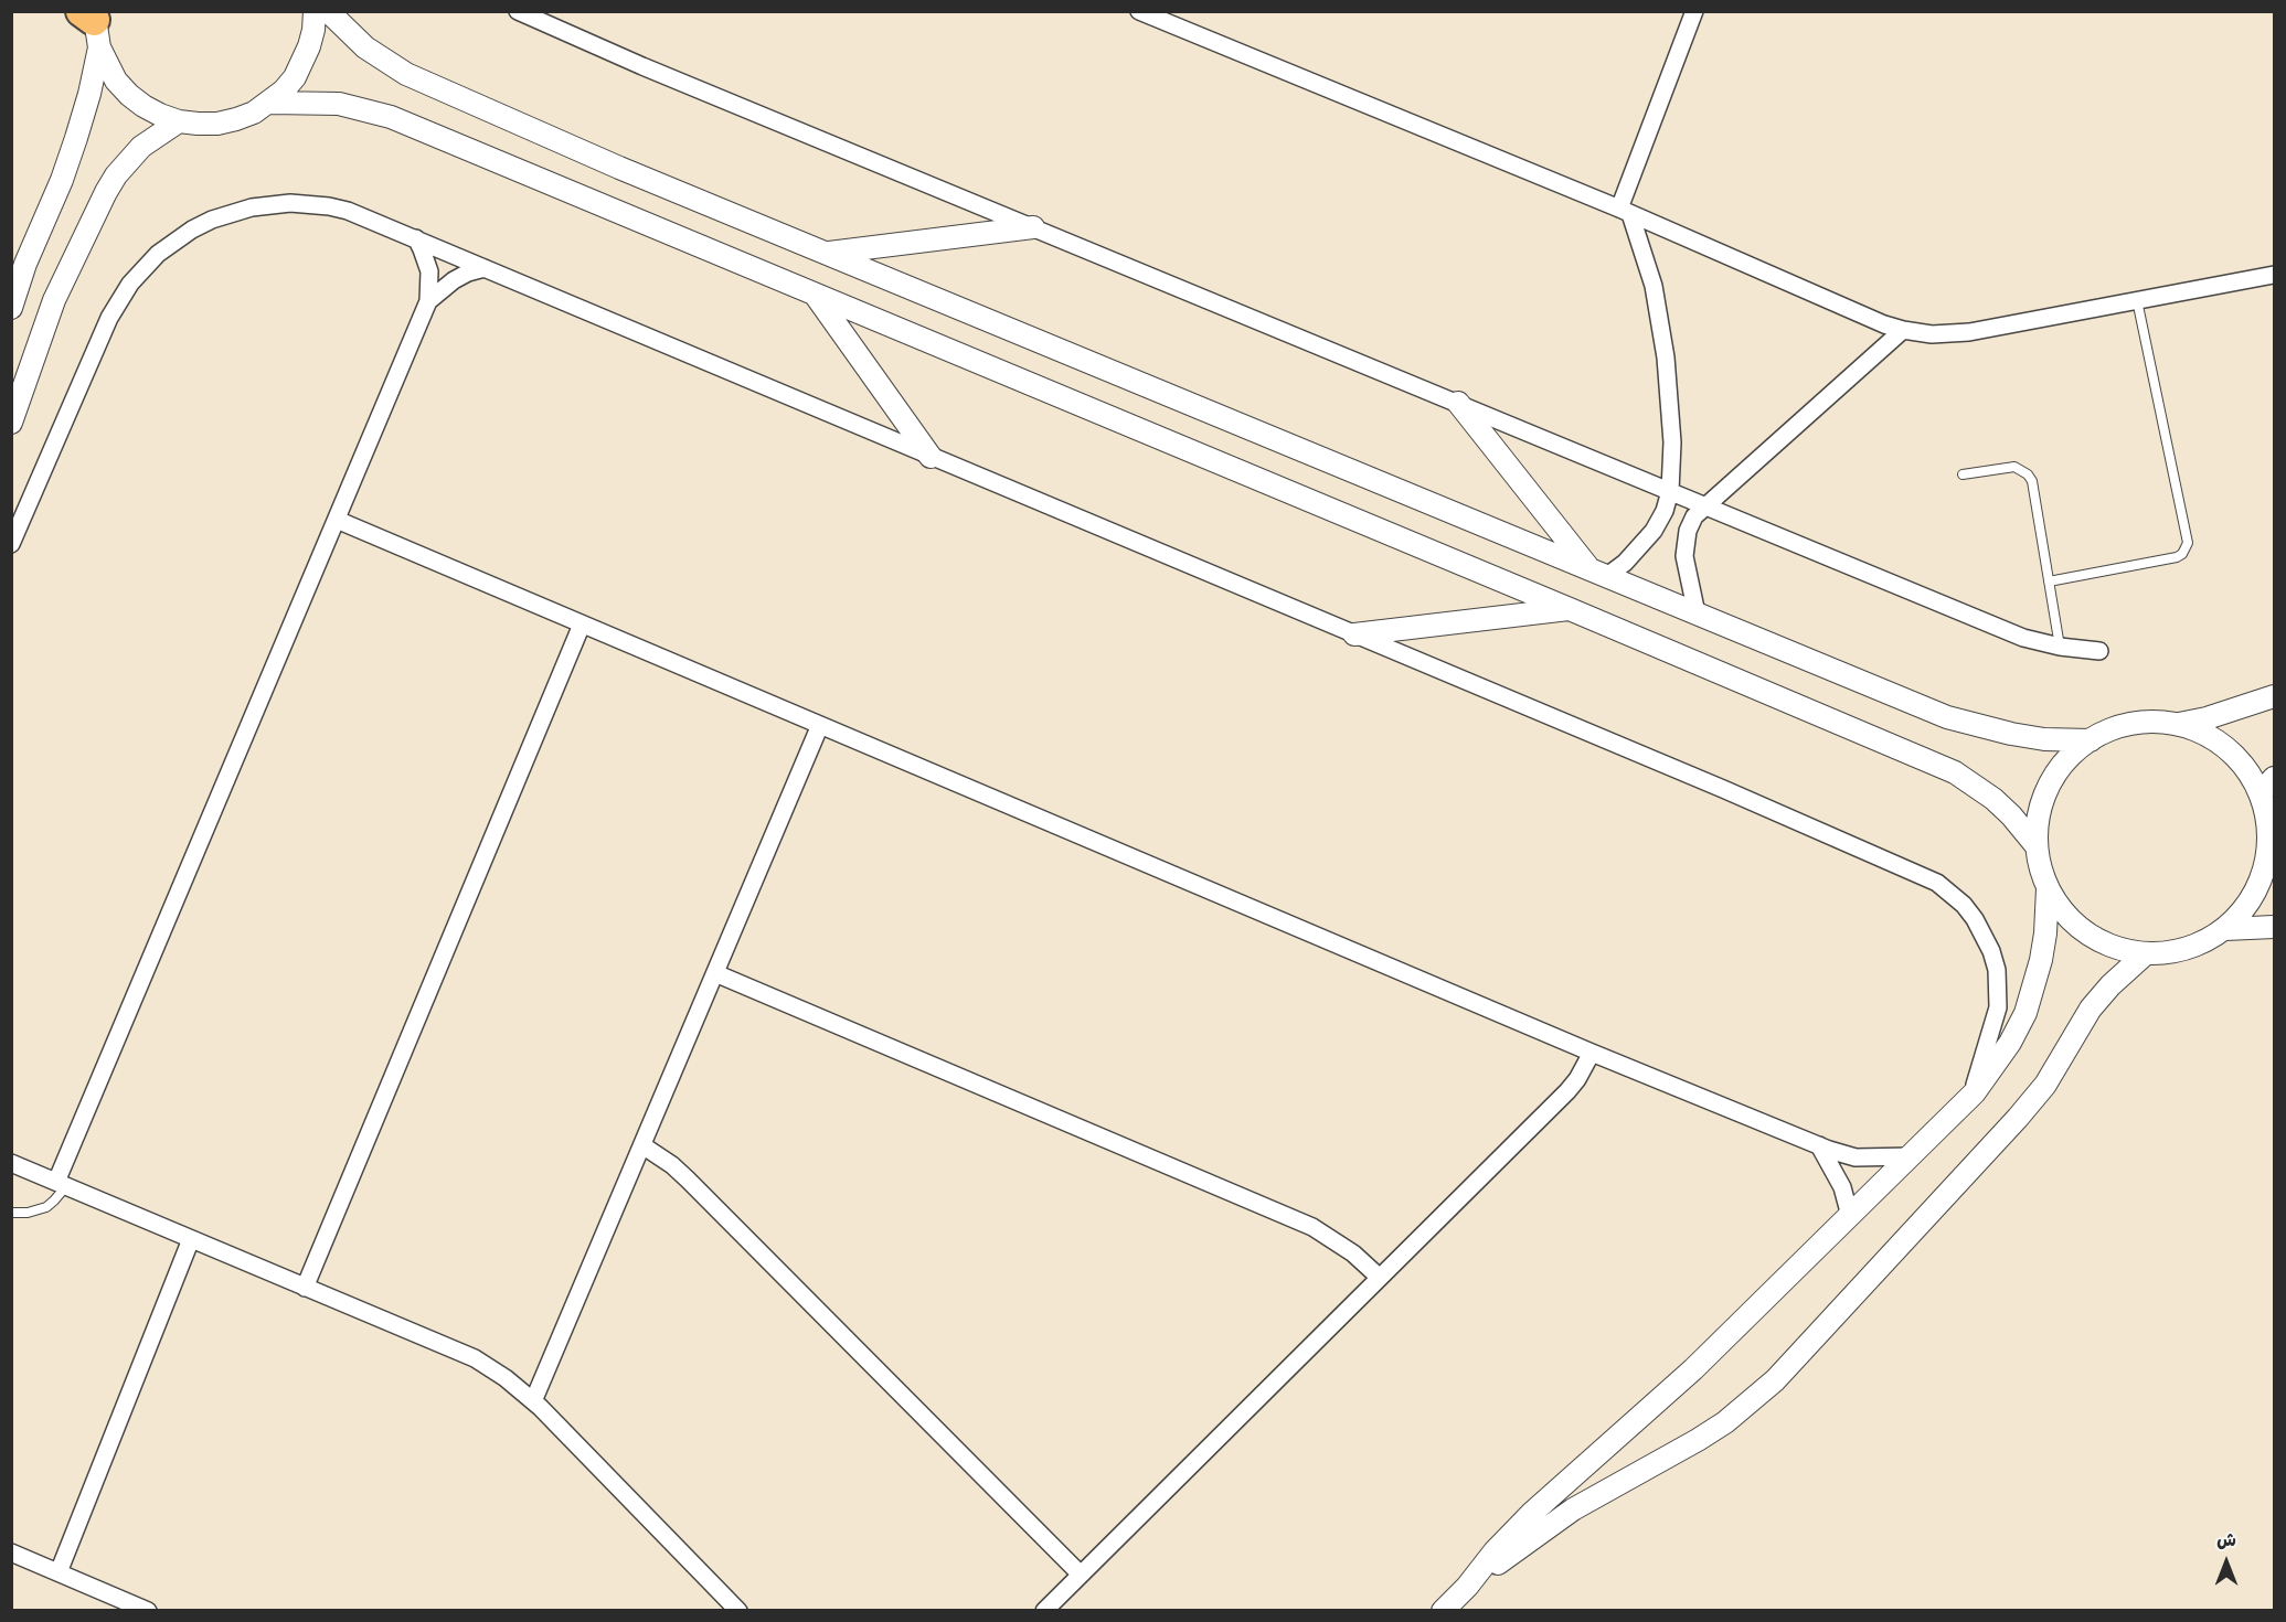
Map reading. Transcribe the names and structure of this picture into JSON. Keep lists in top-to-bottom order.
{
  "north": "top"
}
